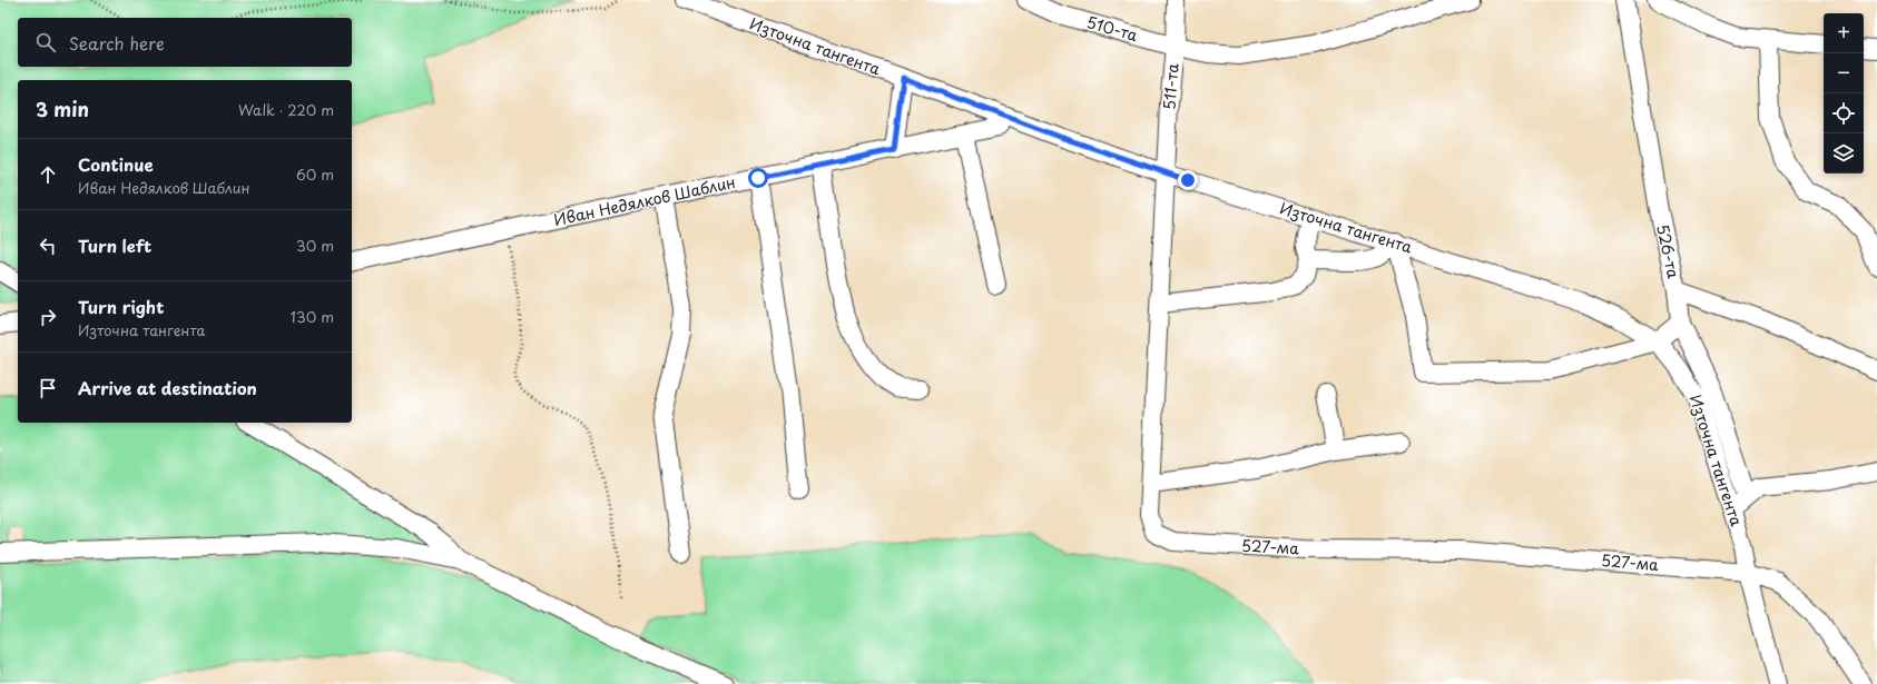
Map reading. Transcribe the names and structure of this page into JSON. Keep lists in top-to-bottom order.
{
  "streets": {
    "street": [
      "510-та",
      "Източна тангента",
      "511-та",
      "Иван Недялков Шаблин",
      "526-та",
      "527-ма"
    ]
  },
  "crossings": [
    ["510-та", "511-та"],
    ["Източна тангента", "511-та"],
    ["Източна тангента", "527-ма"],
    ["511-та", "527-ма"]
  ],
  "page": {
    "map_buttons": ["+", "−"],
    "search": "Search here",
    "heading": ["3 min", "Walk · 220 m"],
    "list": [
      ["Continue", "Иван Недялков Шаблин", "60 m"],
      ["Turn left", "30 m"],
      ["Turn right", "Източна тангента", "130 m"],
      "Arrive at destination"
    ]
  }
}
